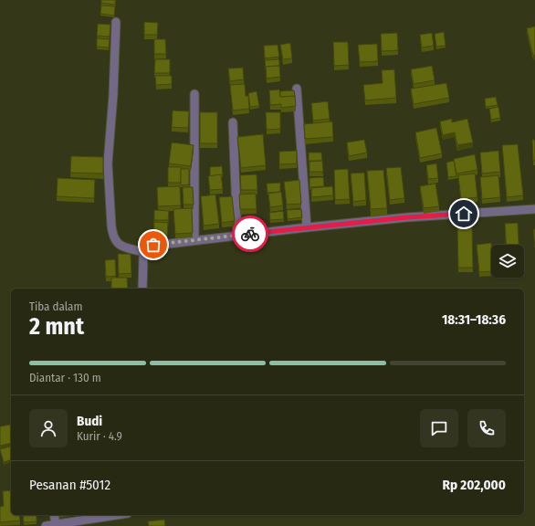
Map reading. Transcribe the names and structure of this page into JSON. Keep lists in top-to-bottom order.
{
  "page": {
    "heading": ["2 mnt", "Tiba dalam", "18:31–18:36"],
    "panel": [
      "Budi",
      "Kurir · 4.9",
      "Pesanan #5012",
      "Rp 202,000"
    ],
    "bar": "Diantar · 130 m"
  }
}
